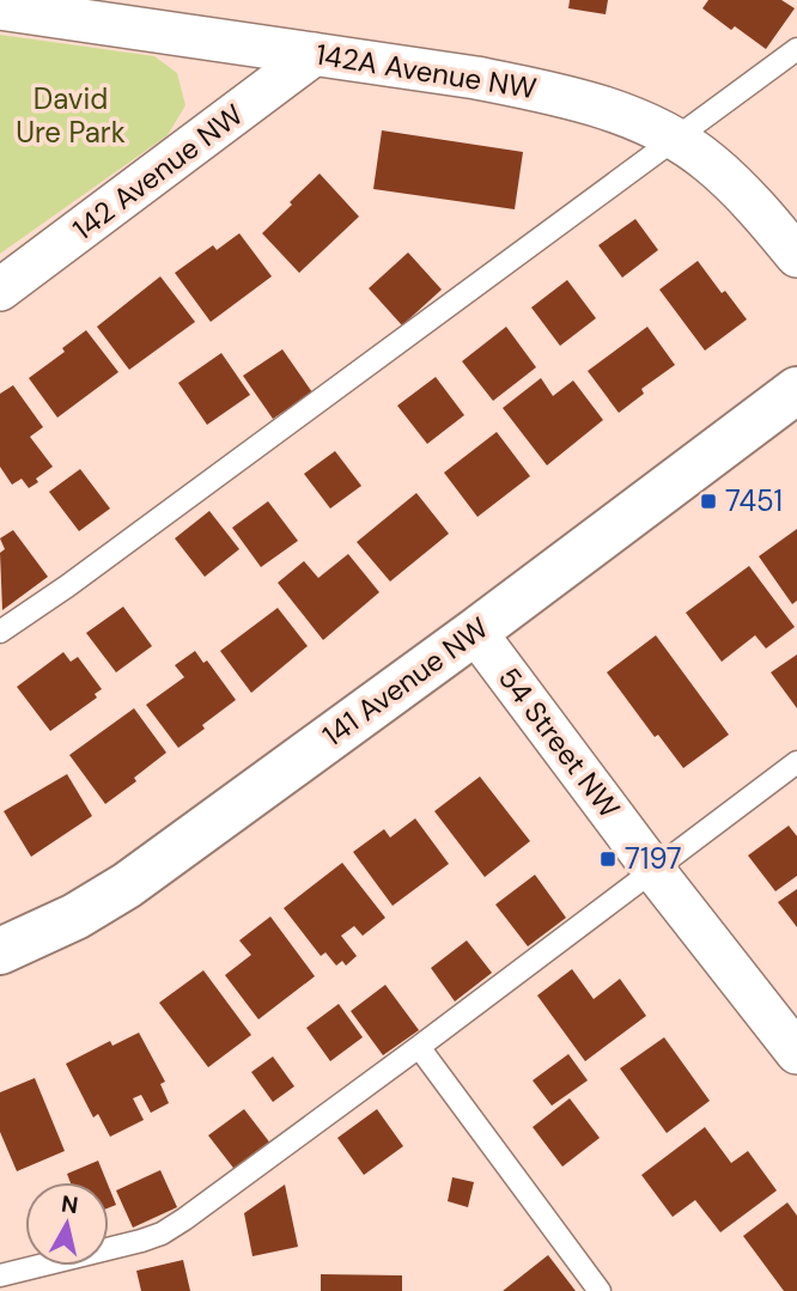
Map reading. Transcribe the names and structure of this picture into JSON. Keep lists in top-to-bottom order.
{
  "streets": {
    "street": [
      "142A Avenue NW",
      "142 Avenue NW",
      "141 Avenue NW",
      "54 Street NW"
    ]
  },
  "crossings": [
    ["142A Avenue NW", "142 Avenue NW"],
    ["141 Avenue NW", "54 Street NW"]
  ],
  "parks": ["David Ure Park"],
  "places": {
    "transit": ["7451", "7197"]
  },
  "north": "top"
}
